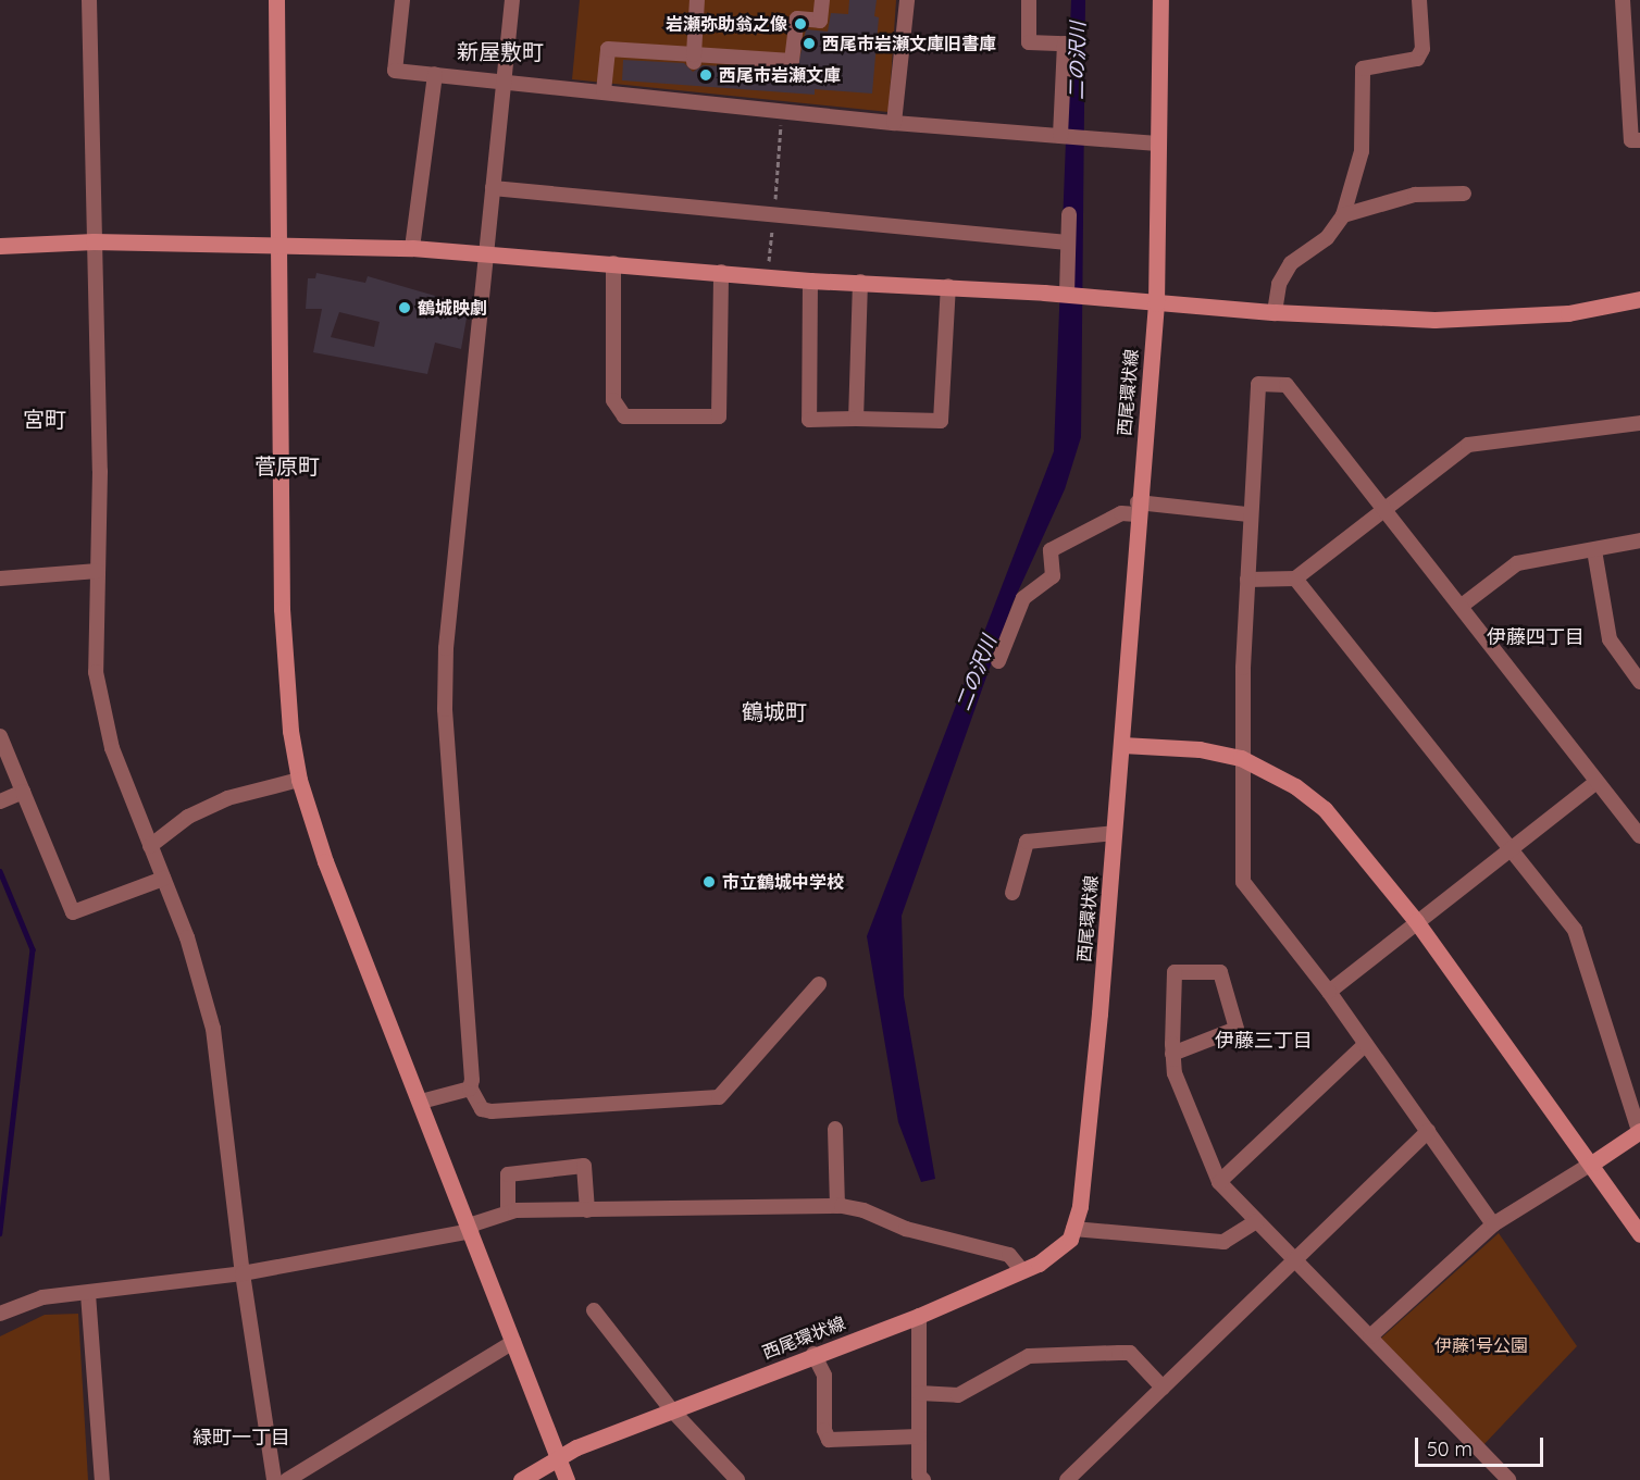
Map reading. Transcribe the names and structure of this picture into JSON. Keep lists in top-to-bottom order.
{
  "streets": {
    "street": ["西尾環状線"]
  },
  "districts": [
    "新屋敷町",
    "宮町",
    "菅原町",
    "伊藤四丁目",
    "鶴城町",
    "伊藤三丁目",
    "緑町一丁目"
  ],
  "water": ["二の沢川"],
  "parks": ["伊藤1号公園"],
  "places": [
    "岩瀬弥助翁之像",
    "西尾市岩瀬文庫旧書庫",
    "西尾市岩瀬文庫",
    "鶴城映劇",
    "市立鶴城中学校"
  ],
  "scale_bar": "50 m"
}
